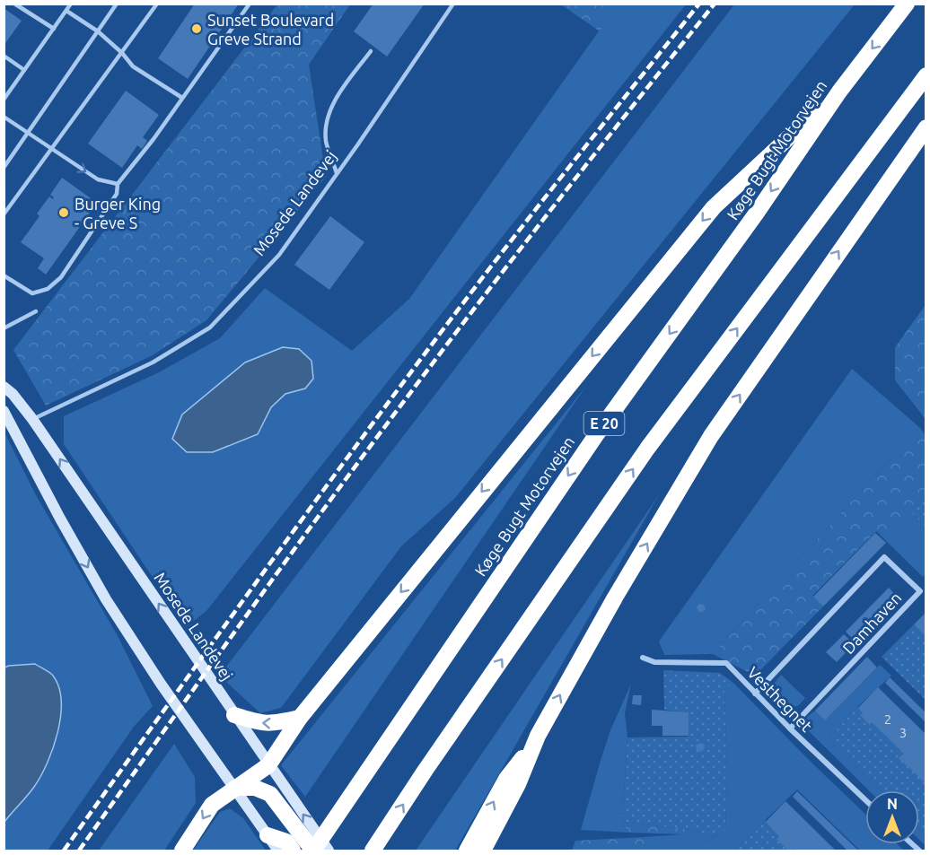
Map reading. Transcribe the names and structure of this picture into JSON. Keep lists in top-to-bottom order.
{
  "streets": {
    "highway": ["Køge Bugt Motorvejen", "E 20"],
    "main road": ["Mosede Landevej"],
    "street": ["Damhaven", "Vesthegnet"]
  },
  "crossings": [
    ["Damhaven", "Vesthegnet"]
  ],
  "one_way": ["Mosede Landevej"],
  "places": ["Sunset Boulevard Greve Strand", "Burger King - Greve S"],
  "house_numbers": ["2", "3"],
  "north": "top"
}
